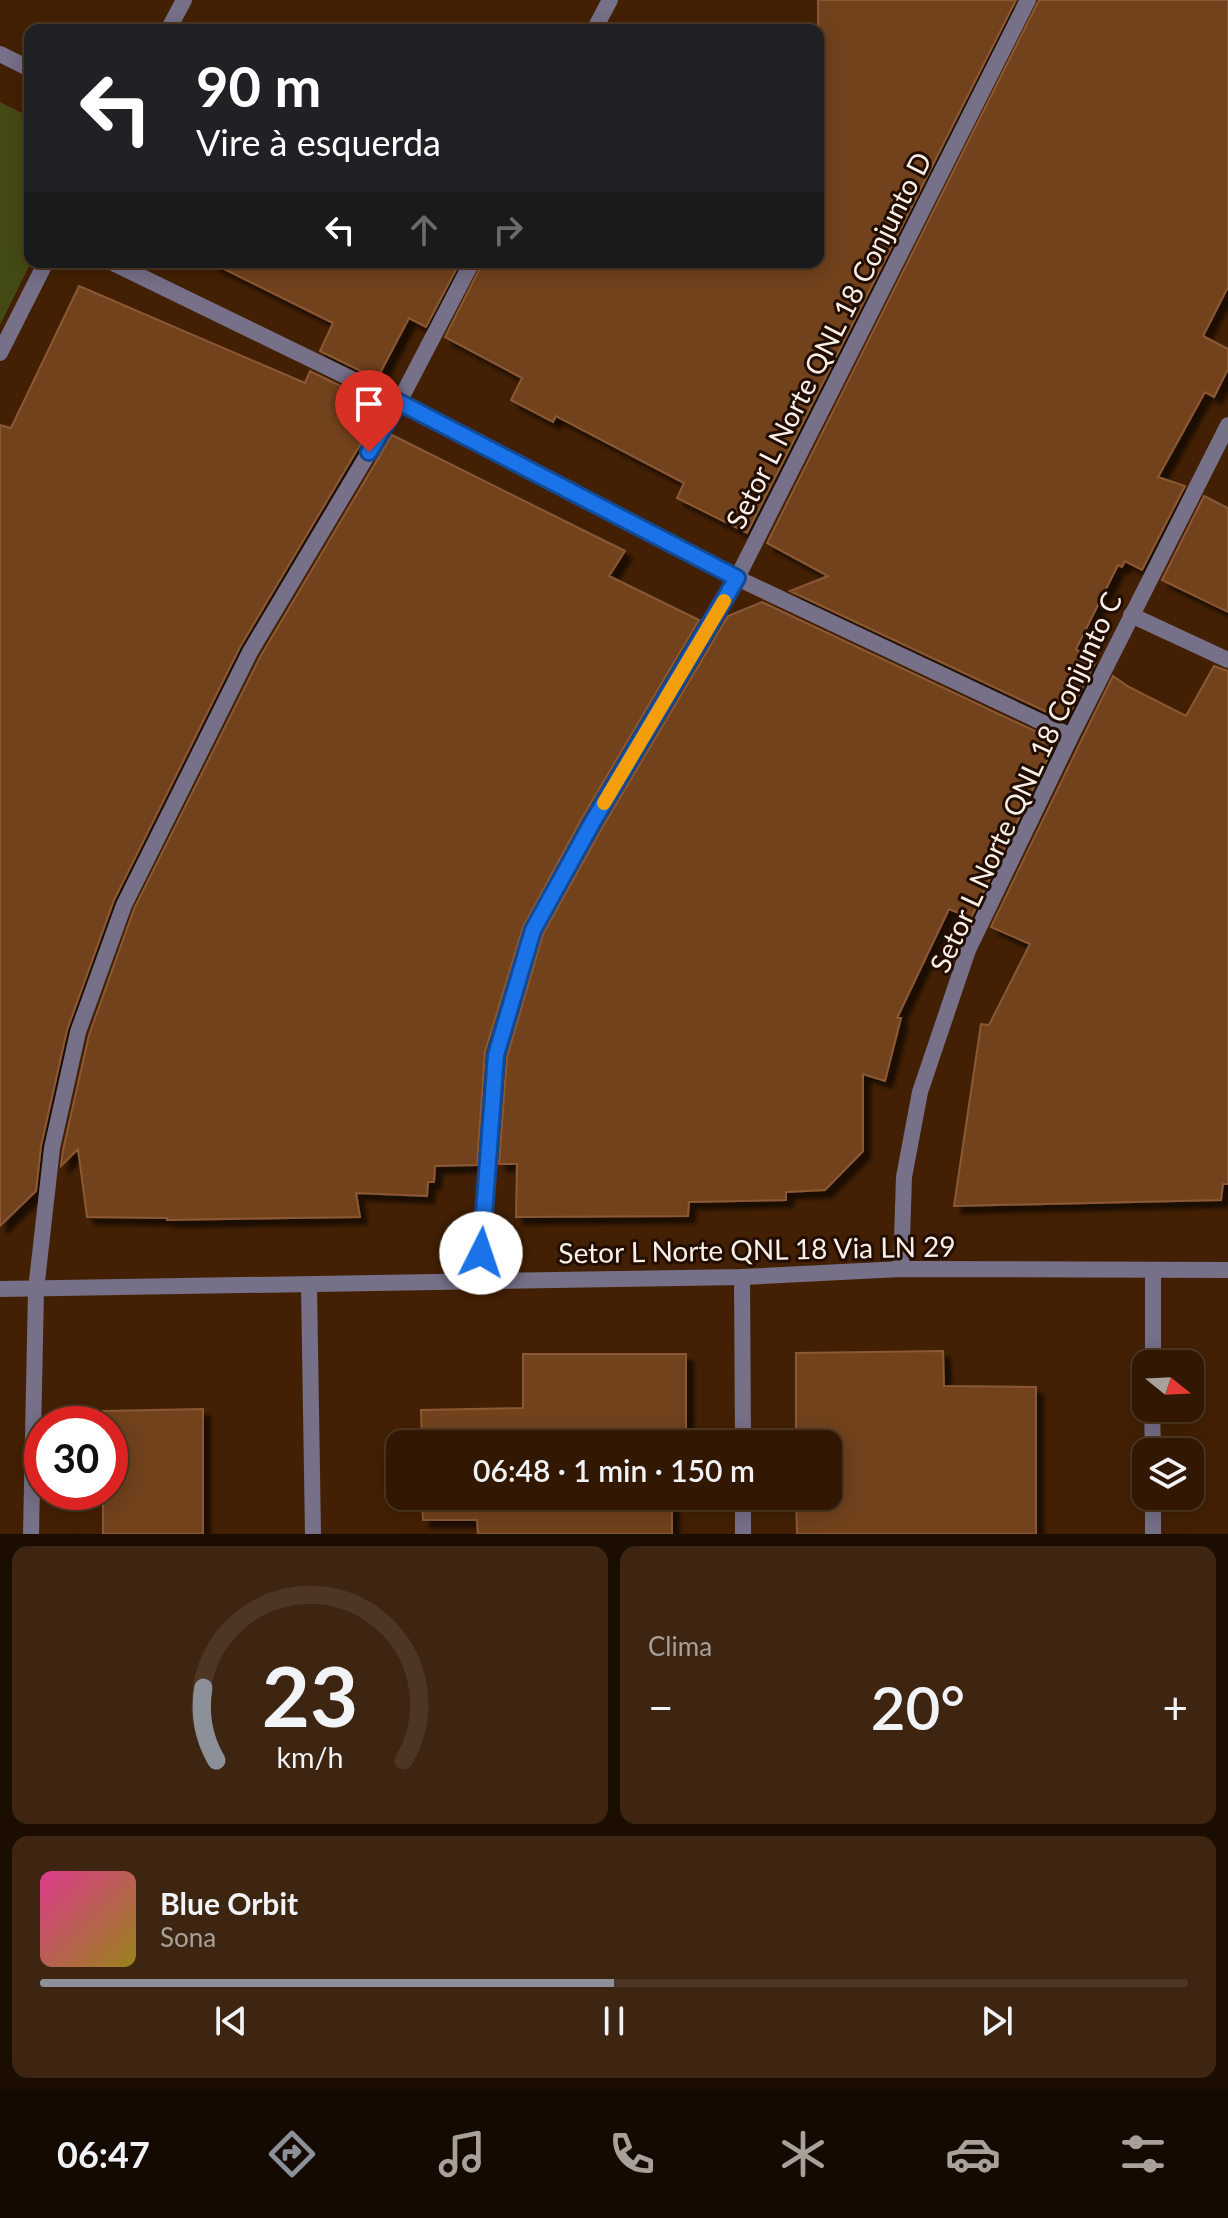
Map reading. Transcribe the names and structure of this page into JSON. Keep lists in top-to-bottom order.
{
  "streets": {
    "street": ["Setor L Norte QNL 18 Conjunto D", "Setor L Norte QNL 18 Conjunto C", "Setor L Norte QNL 18 Via LN 29"]
  },
  "crossings": [
    ["Setor L Norte QNL 18 Conjunto D", "Setor L Norte QNL 18 Via LN 29"],
    ["Setor L Norte QNL 18 Conjunto C", "Setor L Norte QNL 18 Via LN 29"]
  ],
  "north": "right",
  "page": {
    "turn": ["90 m", "Vire à esquerda"],
    "limit": "30",
    "trip": "06:48 · 1 min · 150 m",
    "tile": "Clima",
    "heat": ["−", "20°", "+"],
    "song": ["Blue Orbit", "Sona"],
    "tabs": "06:47",
    "gauge": ["23", "km/h"]
  }
}
